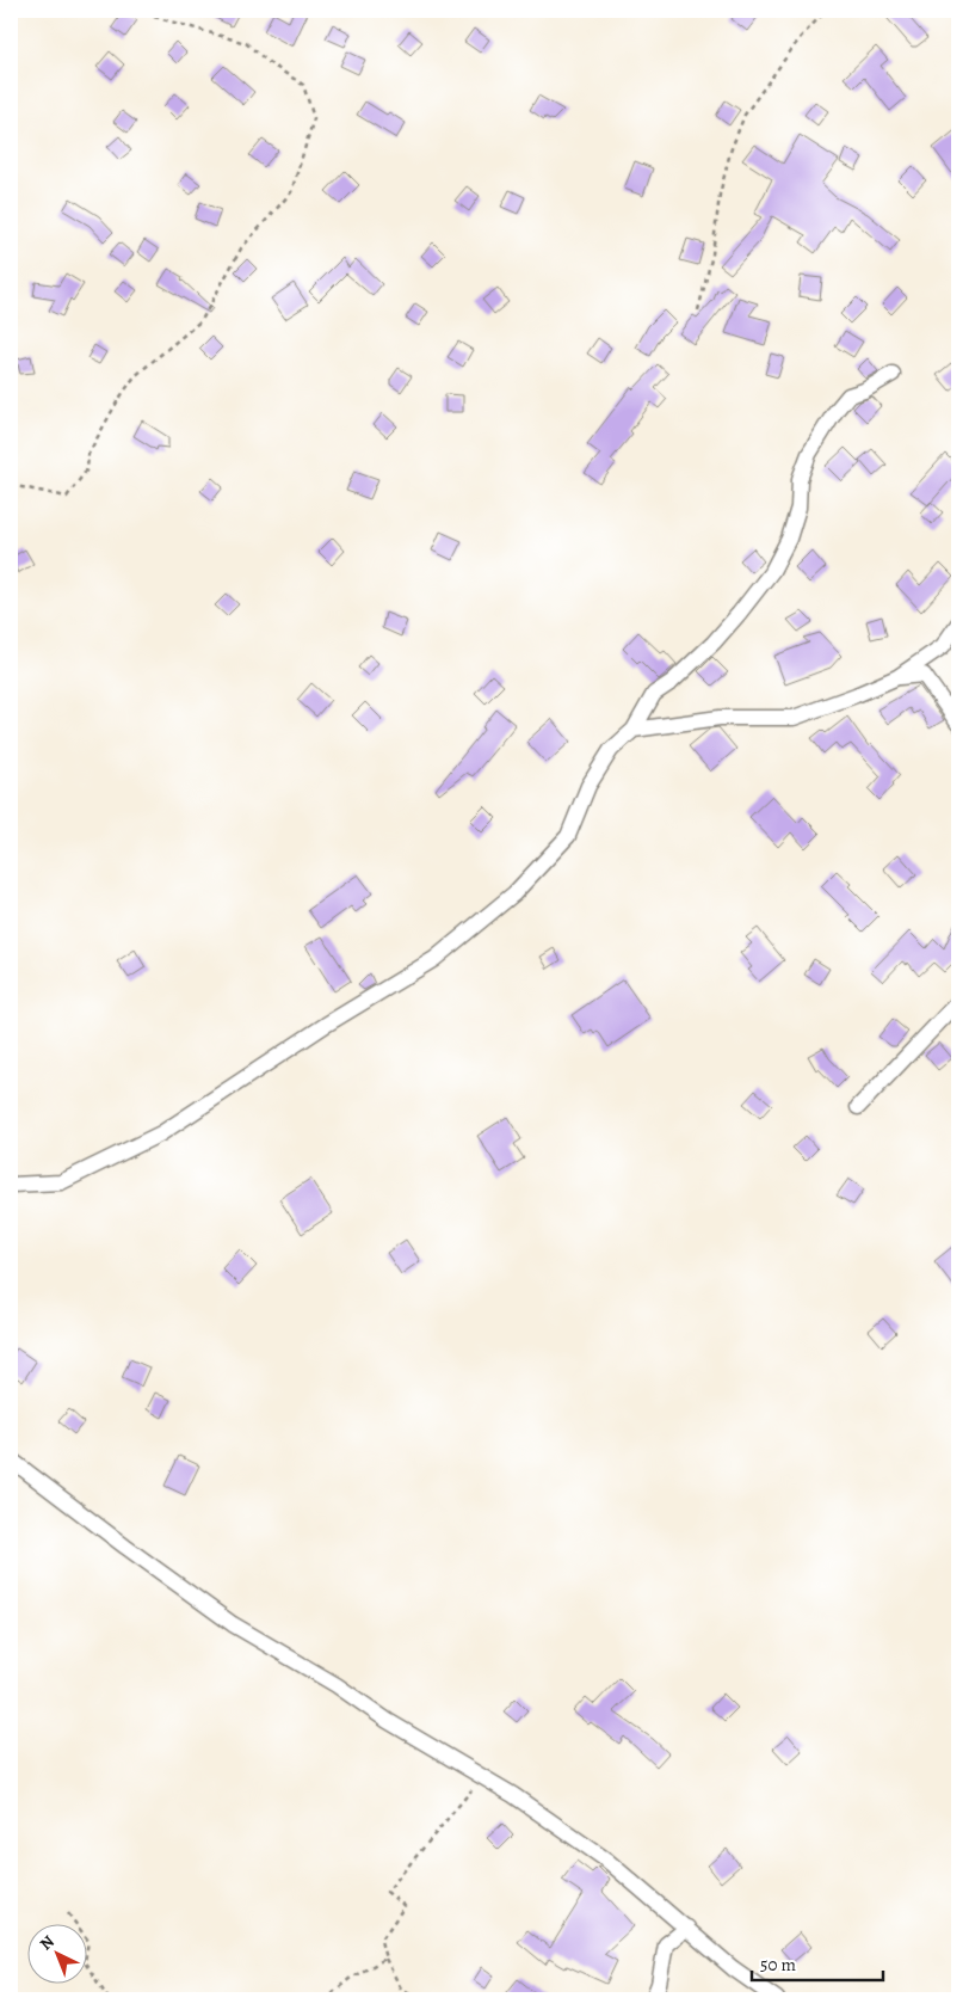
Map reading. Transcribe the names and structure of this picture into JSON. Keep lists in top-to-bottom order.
{
  "scale_bar": "50 m",
  "north": "top left"
}
